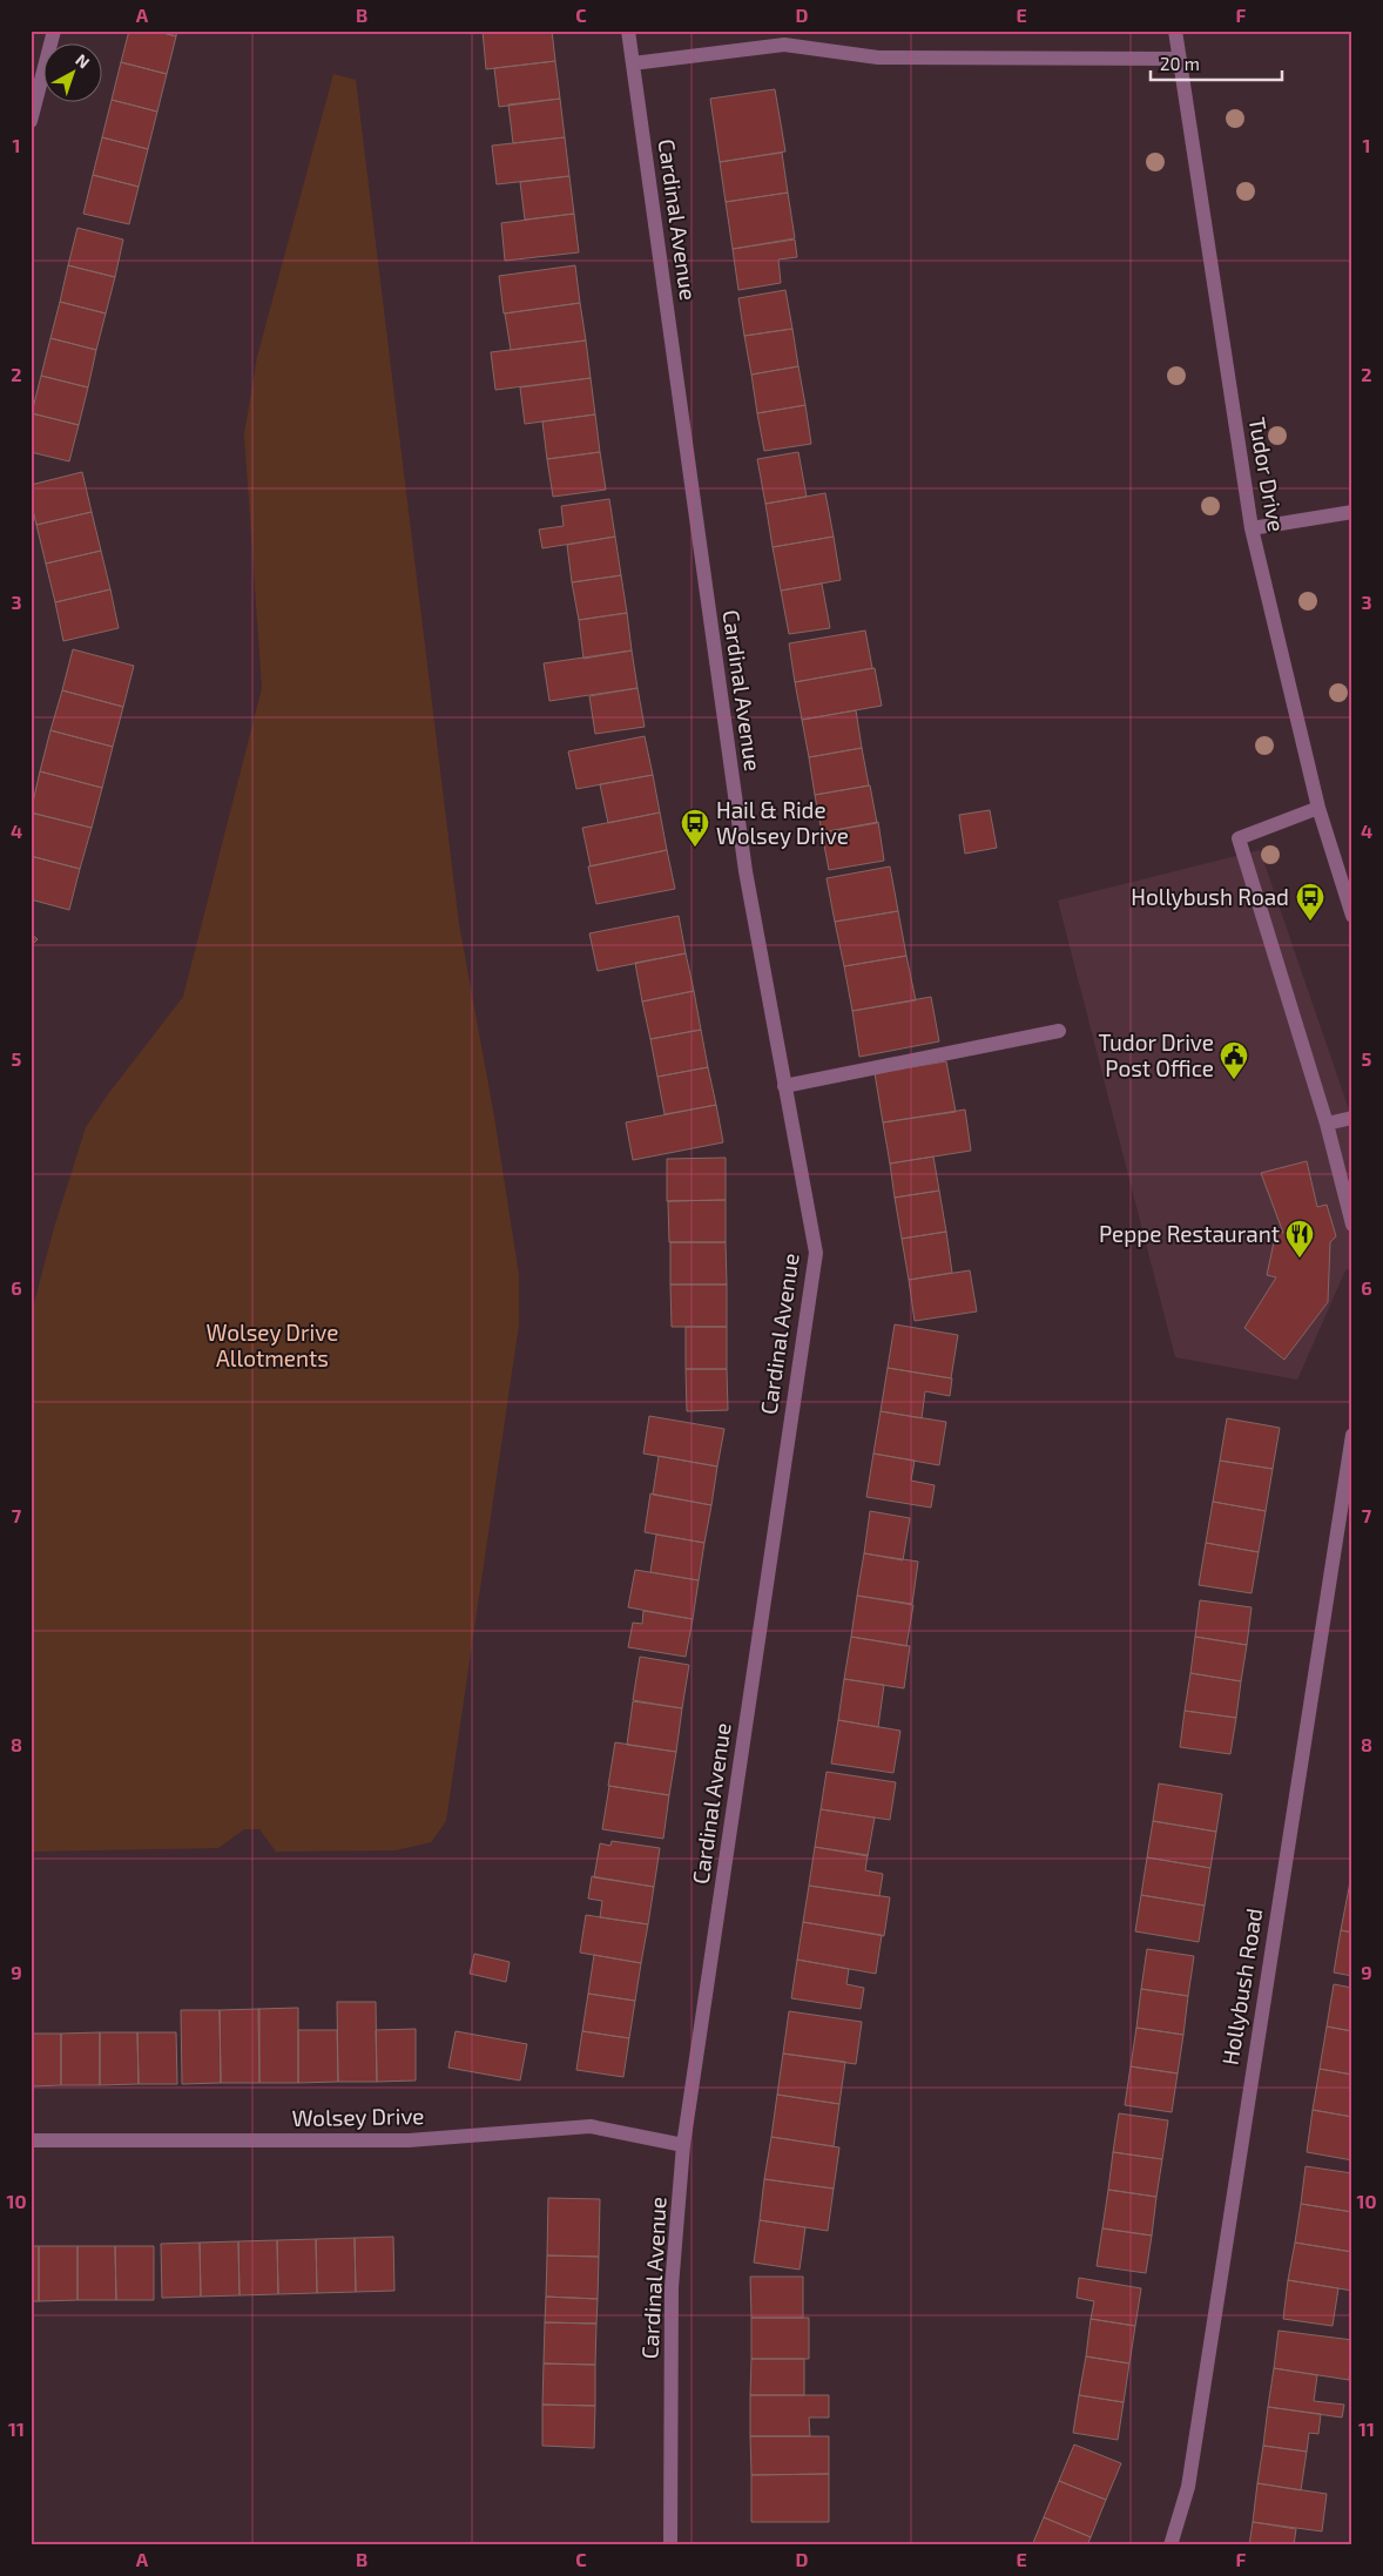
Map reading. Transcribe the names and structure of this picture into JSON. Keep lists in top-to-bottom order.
{
  "streets": {
    "street": [
      "Cardinal Avenue",
      "Tudor Drive",
      "Hollybush Road",
      "Wolsey Drive"
    ]
  },
  "crossings": [
    ["Cardinal Avenue", "Wolsey Drive"]
  ],
  "parks": ["Wolsey Drive Allotments"],
  "places": {
    "bus stop": ["Hail & Ride Wolsey Drive", "Hollybush Road"],
    "public building": ["Tudor Drive Post Office"],
    "restaurant": ["Peppe Restaurant"]
  },
  "scale_bar": "20 m",
  "north": "top right",
  "grid": {
    "columns": [
      "A",
      "B",
      "C",
      "D",
      "E",
      "F"
    ],
    "rows": [
      "1",
      "2",
      "3",
      "4",
      "5",
      "6",
      "7",
      "8",
      "9",
      "10",
      "11"
    ]
  }
}
